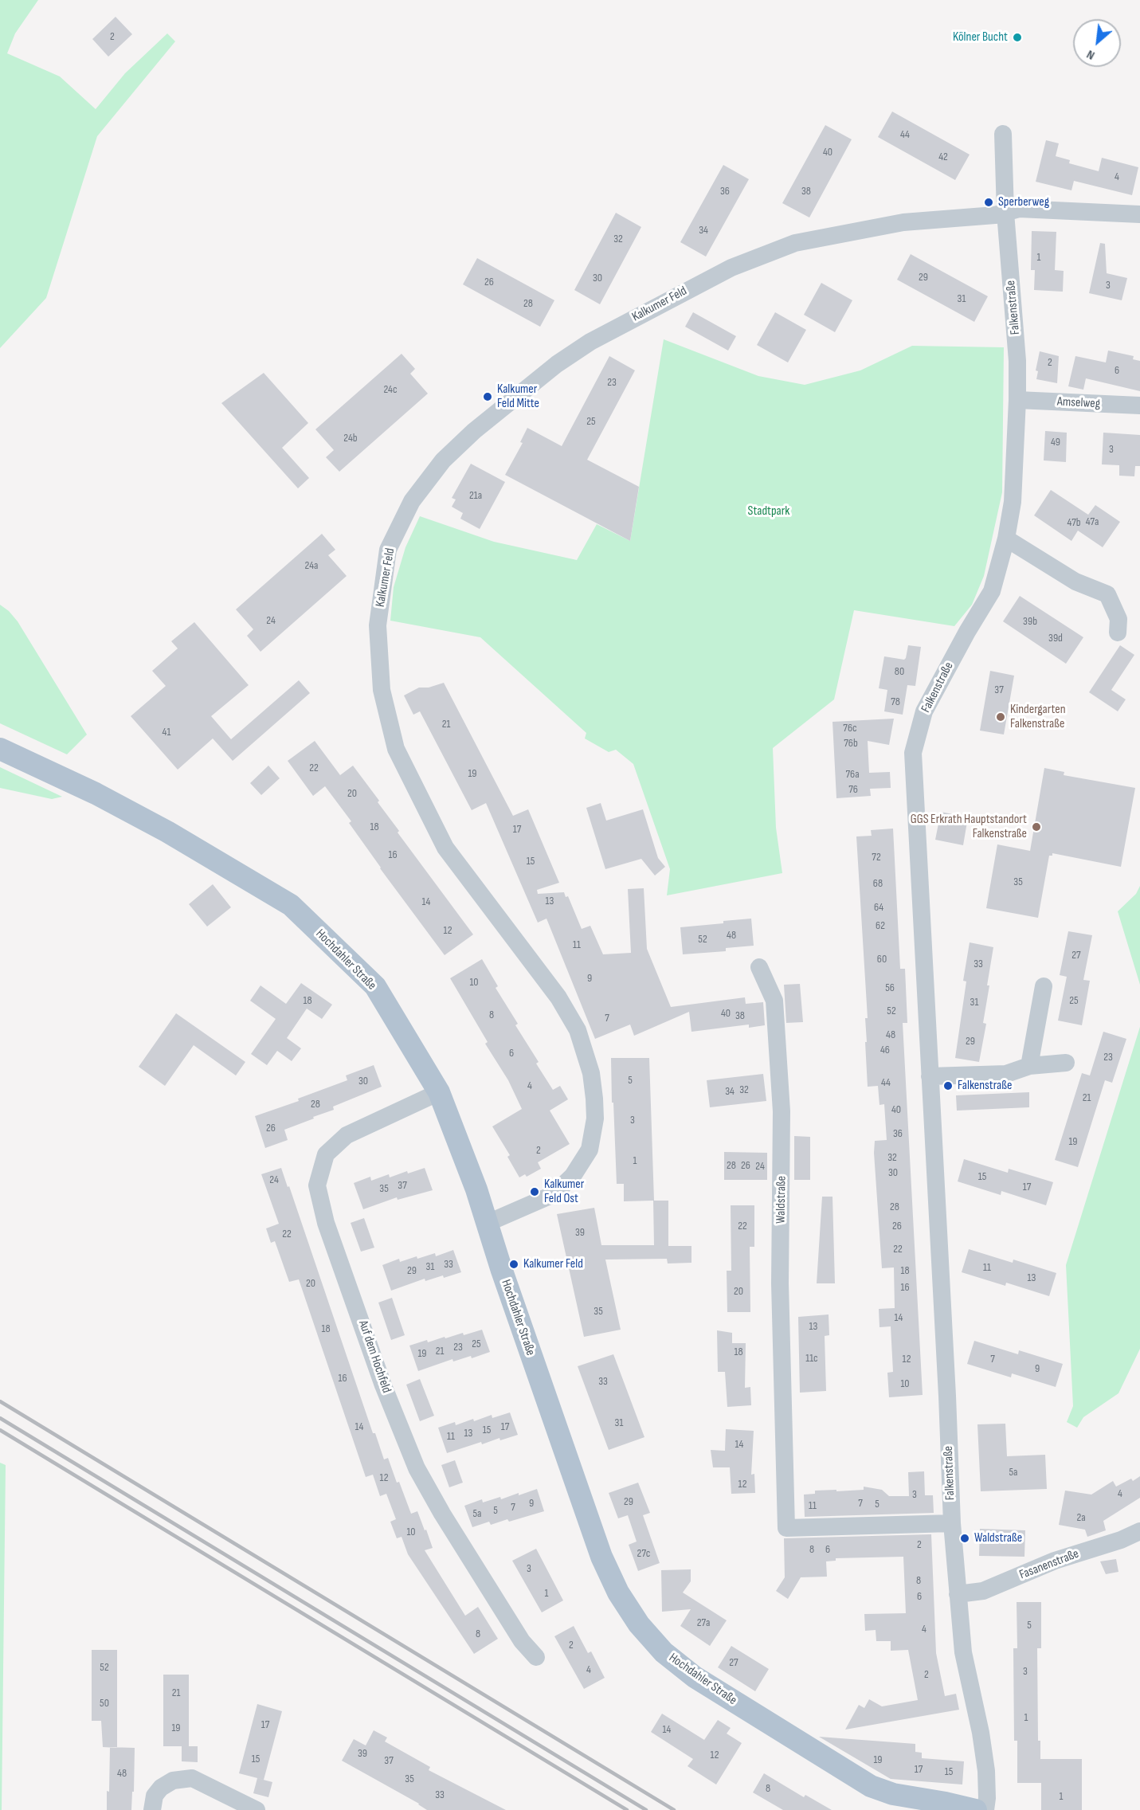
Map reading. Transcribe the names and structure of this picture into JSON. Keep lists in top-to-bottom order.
{
  "streets": {
    "main road": ["Hochdahler Straße"],
    "street": [
      "Kalkumer Feld",
      "Falkenstraße",
      "Amselweg",
      "Waldstraße",
      "Auf dem Hochfeld",
      "Fasanenstraße"
    ]
  },
  "crossings": [
    ["Kalkumer Feld", "Falkenstraße"],
    ["Kalkumer Feld", "Hochdahler Straße"],
    ["Falkenstraße", "Amselweg"],
    ["Falkenstraße", "Waldstraße"],
    ["Falkenstraße", "Fasanenstraße"],
    ["Hochdahler Straße", "Auf dem Hochfeld"]
  ],
  "parks": ["Stadtpark"],
  "places": [
    "Kölner Bucht",
    "Sperberweg",
    "Kalkumer Feld Mitte",
    "Kindergarten Falkenstraße",
    "GGS Erkrath Hauptstandort Falkenstraße",
    "Falkenstraße",
    "Kalkumer Feld Ost",
    "Kalkumer Feld",
    "Waldstraße"
  ],
  "house_numbers": [
    "2",
    "44",
    "40",
    "42",
    "4",
    "36",
    "38",
    "34",
    "32",
    "1",
    "29",
    "30",
    "26",
    "3",
    "31",
    "28",
    "2",
    "6",
    "23",
    "24c",
    "25",
    "24b",
    "49",
    "3",
    "21a",
    "47a",
    "47b",
    "24a",
    "24",
    "39b",
    "39d",
    "80",
    "37",
    "78",
    "21",
    "76c",
    "41",
    "76b",
    "22",
    "19",
    "76a",
    "76",
    "20",
    "18",
    "17",
    "16",
    "72",
    "15",
    "35",
    "68",
    "13",
    "14",
    "64",
    "62",
    "12",
    "48",
    "52",
    "11",
    "27",
    "60",
    "33",
    "9",
    "10",
    "56",
    "18",
    "25",
    "31",
    "52",
    "40",
    "8",
    "38",
    "7",
    "48",
    "29",
    "46",
    "6",
    "23",
    "5",
    "30",
    "44",
    "4",
    "32",
    "34",
    "21",
    "28",
    "40",
    "3",
    "26",
    "36",
    "19",
    "2",
    "32",
    "1",
    "28",
    "26",
    "24",
    "30",
    "15",
    "24",
    "37",
    "17",
    "35",
    "28",
    "22",
    "26",
    "39",
    "22",
    "22",
    "33",
    "31",
    "11",
    "29",
    "18",
    "13",
    "20",
    "16",
    "20",
    "35",
    "14",
    "13",
    "18",
    "25",
    "23",
    "21",
    "18",
    "19",
    "11c",
    "12",
    "7",
    "9",
    "16",
    "33",
    "10",
    "31",
    "14",
    "17",
    "15",
    "13",
    "11",
    "14",
    "5a",
    "12",
    "12",
    "4",
    "3",
    "29",
    "9",
    "7",
    "5",
    "11",
    "7",
    "5",
    "5a",
    "2a",
    "10",
    "2",
    "8",
    "6",
    "27c",
    "3",
    "8",
    "1",
    "6",
    "27a",
    "5",
    "4",
    "8",
    "2",
    "27",
    "52",
    "4",
    "3",
    "2",
    "21",
    "50",
    "1",
    "17",
    "19",
    "14",
    "39",
    "12",
    "15",
    "19",
    "37",
    "17",
    "15",
    "48",
    "35",
    "8",
    "33",
    "1"
  ],
  "north": "bottom left"
}
